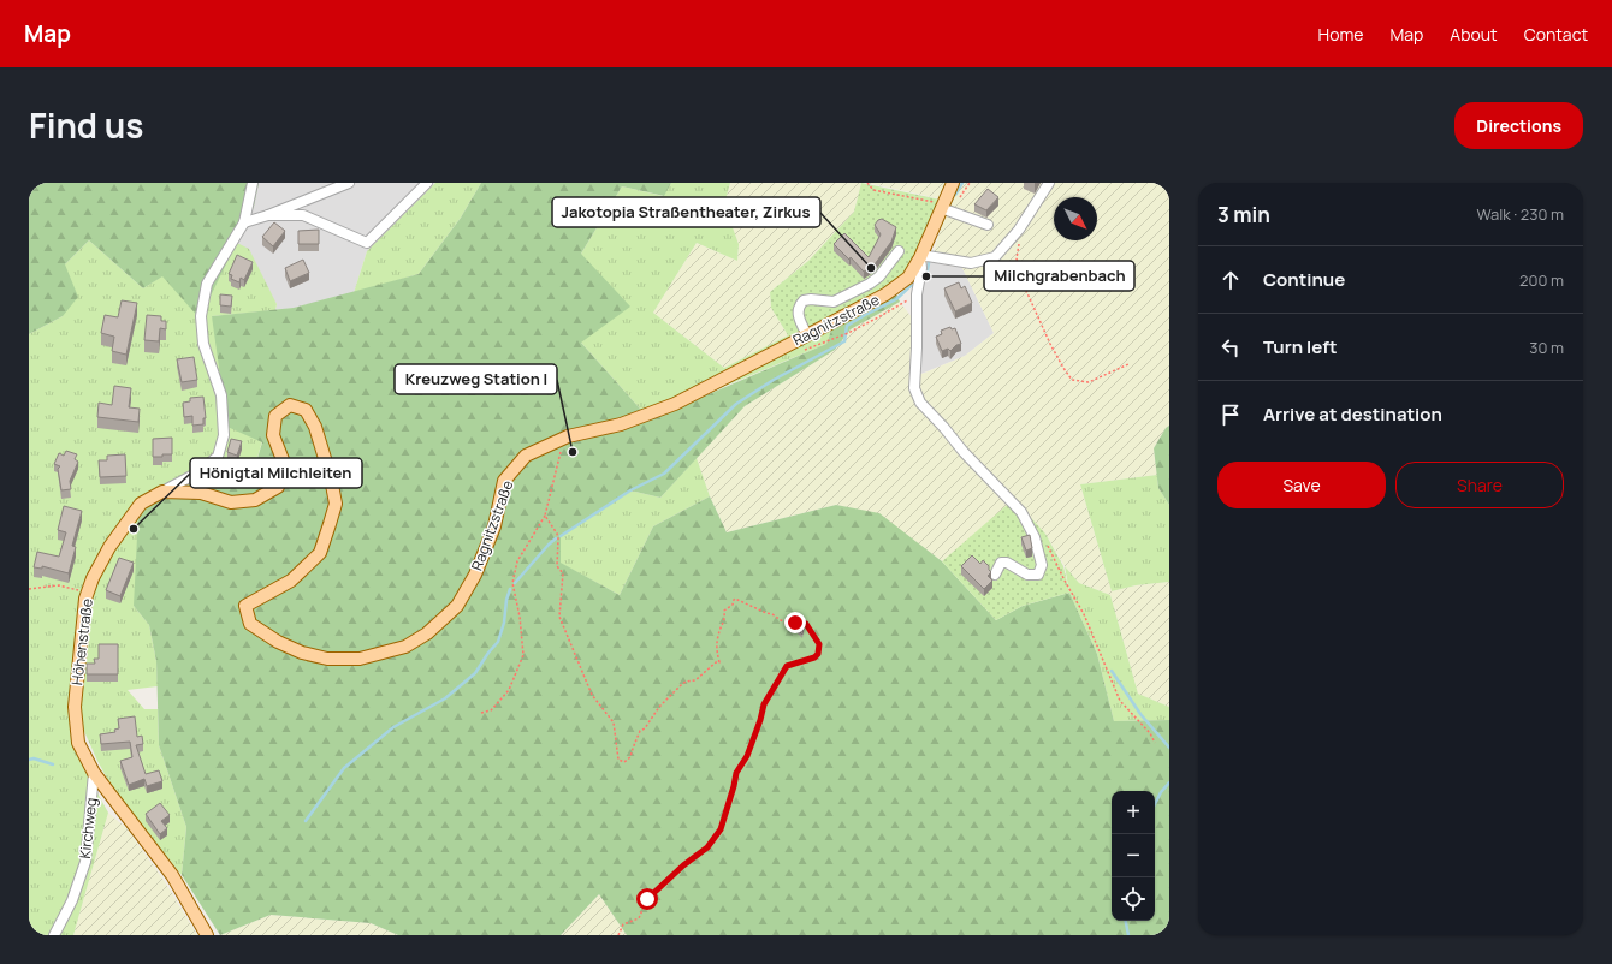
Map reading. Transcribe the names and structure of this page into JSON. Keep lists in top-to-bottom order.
{
  "streets": {
    "main road": ["Ragnitzstraße", "Höhenstraße"],
    "street": ["Kirchweg"]
  },
  "crossings": [
    ["Ragnitzstraße", "Höhenstraße"],
    ["Höhenstraße", "Kirchweg"]
  ],
  "places": [
    "Jakotopia Straßentheater, Zirkus",
    "Milchgrabenbach",
    "Kreuzweg Station I",
    "Hönigtal Milchleiten"
  ],
  "north": "bottom right",
  "page": {
    "header": "Map",
    "nav": [
      "Home",
      "Map",
      "About",
      "Contact"
    ],
    "title": "Find us",
    "buttons": [
      "Directions",
      ["Save", "Share"]
    ],
    "heading": ["3 min", "Walk · 230 m"],
    "list": [
      ["Continue", "200 m"],
      ["Turn left", "30 m"],
      "Arrive at destination"
    ],
    "map_buttons": ["+", "−"]
  }
}
